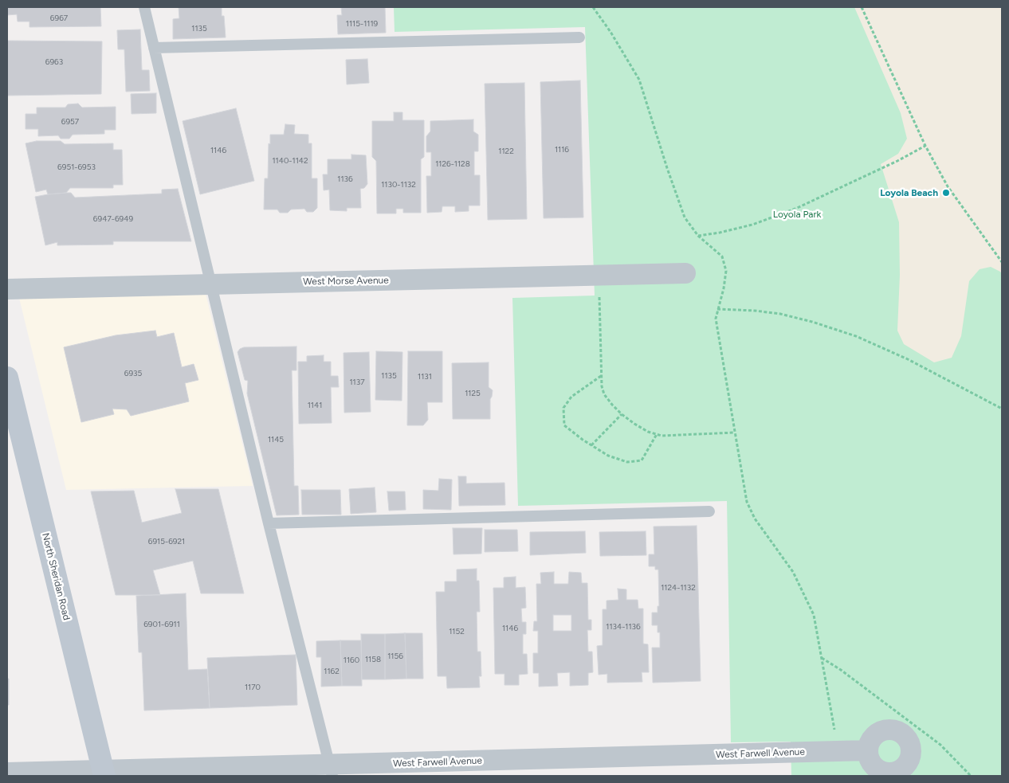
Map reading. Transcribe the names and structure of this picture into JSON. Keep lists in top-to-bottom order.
{
  "streets": {
    "main road": ["North Sheridan Road"],
    "street": ["West Morse Avenue", "West Farwell Avenue"]
  },
  "crossings": [
    ["North Sheridan Road", "West Farwell Avenue"]
  ],
  "parks": ["Loyola Park"],
  "places": ["Loyola Beach"],
  "house_numbers": [
    "6967",
    "1115-1119",
    "1135",
    "6963",
    "6957",
    "1116",
    "1146",
    "1122",
    "1140-1142",
    "1126-1128",
    "6951-6953",
    "1136",
    "1130-1132",
    "6947-6949",
    "6935",
    "1135",
    "1131",
    "1137",
    "1125",
    "1141",
    "1145",
    "6915-6921",
    "1124-1132",
    "6901-6911",
    "1134-1136",
    "1146",
    "1152",
    "1156",
    "1158",
    "1160",
    "1162",
    "1170"
  ]
}
